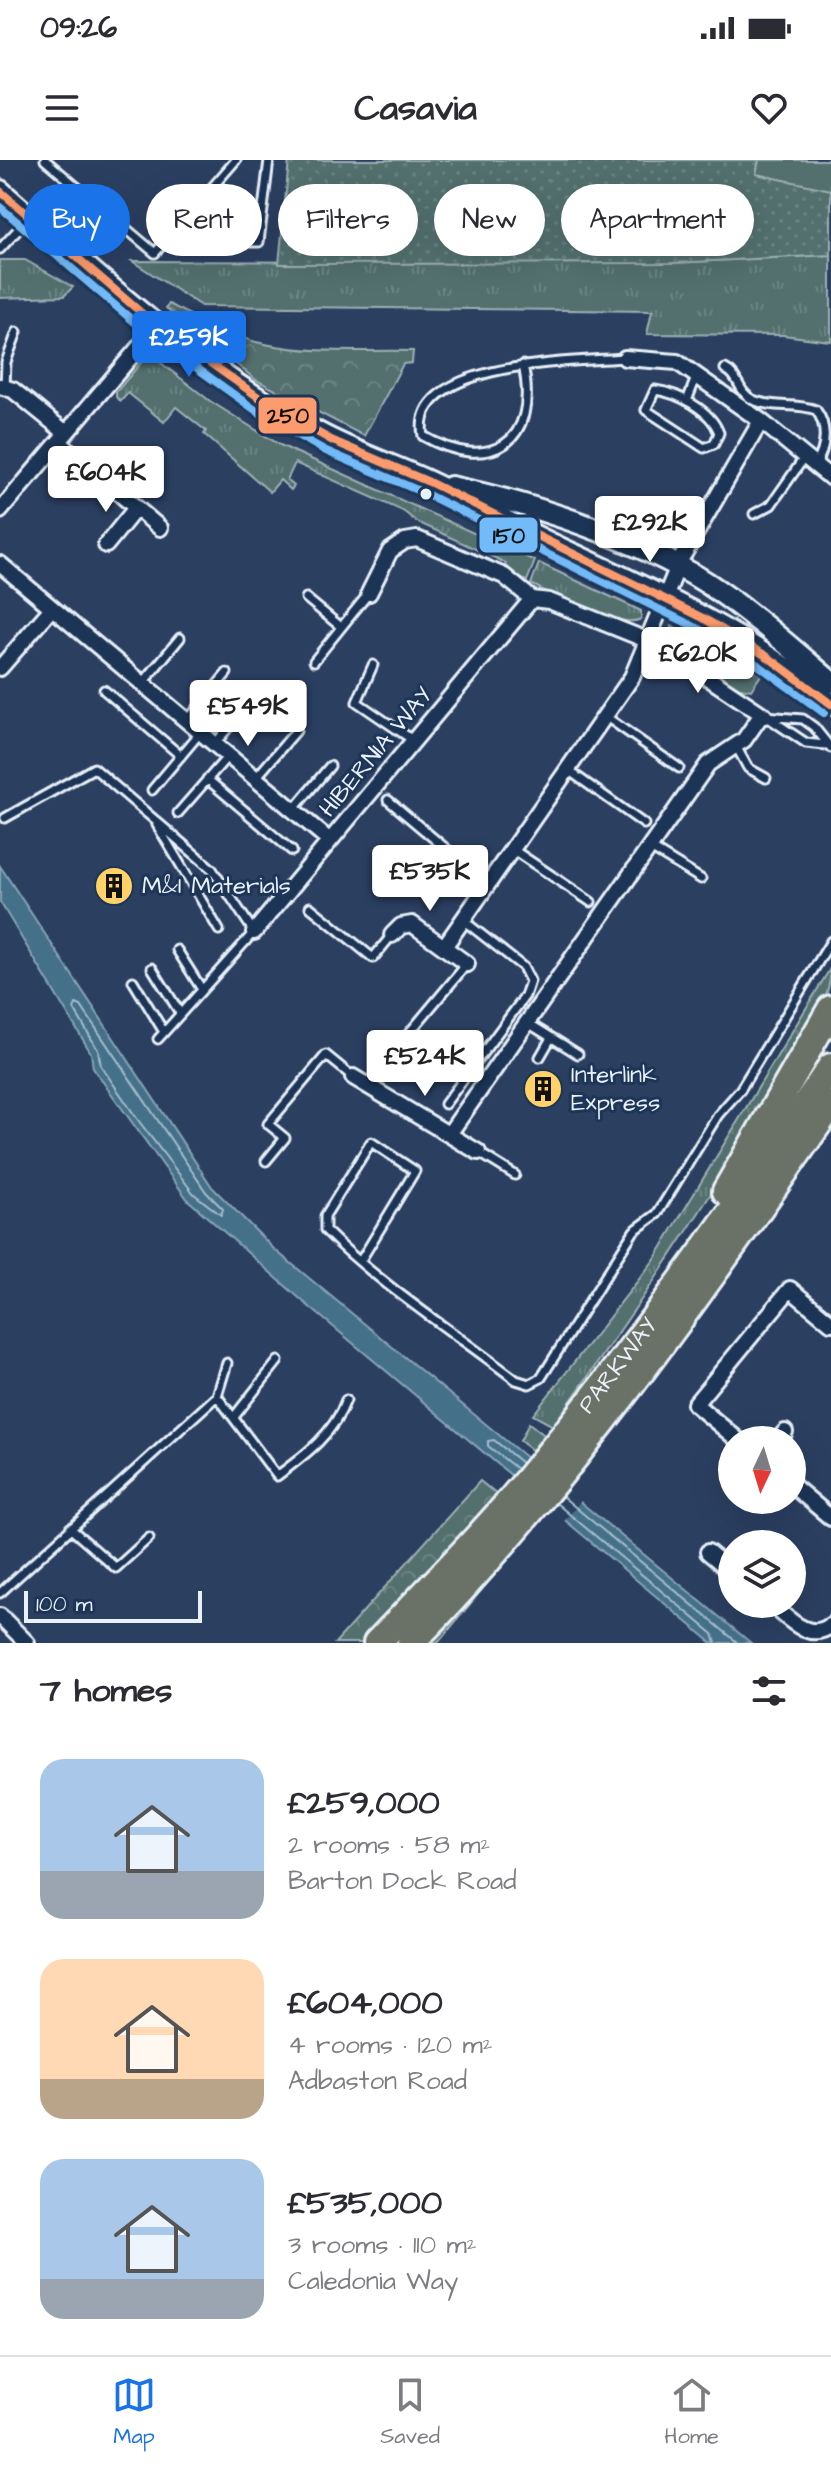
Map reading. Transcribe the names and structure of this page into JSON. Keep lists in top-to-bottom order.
{
  "streets": {
    "highway": ["PARKWAY"],
    "street": ["HIBERNIA WAY"]
  },
  "places": {
    "building": ["M&I Materials", "Interlink Express"]
  },
  "lines": ["transit line 250", "transit line 150"],
  "scale_bar": "100 m",
  "north": "bottom",
  "page": {
    "status": "09:26",
    "header": "Casavia",
    "chip": [
      "Buy",
      "Rent",
      "Filters",
      "New",
      "Apartment"
    ],
    "price": [
      "£259K",
      "£604K",
      "£292K",
      "£620K",
      "£549K",
      "£535K",
      "£524K"
    ],
    "scale": "100 m",
    "heading": "7 homes",
    "list": [
      {
        "name": "£259,000",
        "note": "2 rooms · 58 m² · Barton Dock Road"
      },
      {
        "name": "£604,000",
        "note": "4 rooms · 120 m² · Adbaston Road"
      },
      {
        "name": "£535,000",
        "note": "3 rooms · 110 m² · Caledonia Way"
      }
    ],
    "tabs": ["Map", "Saved", "Home"]
  }
}
